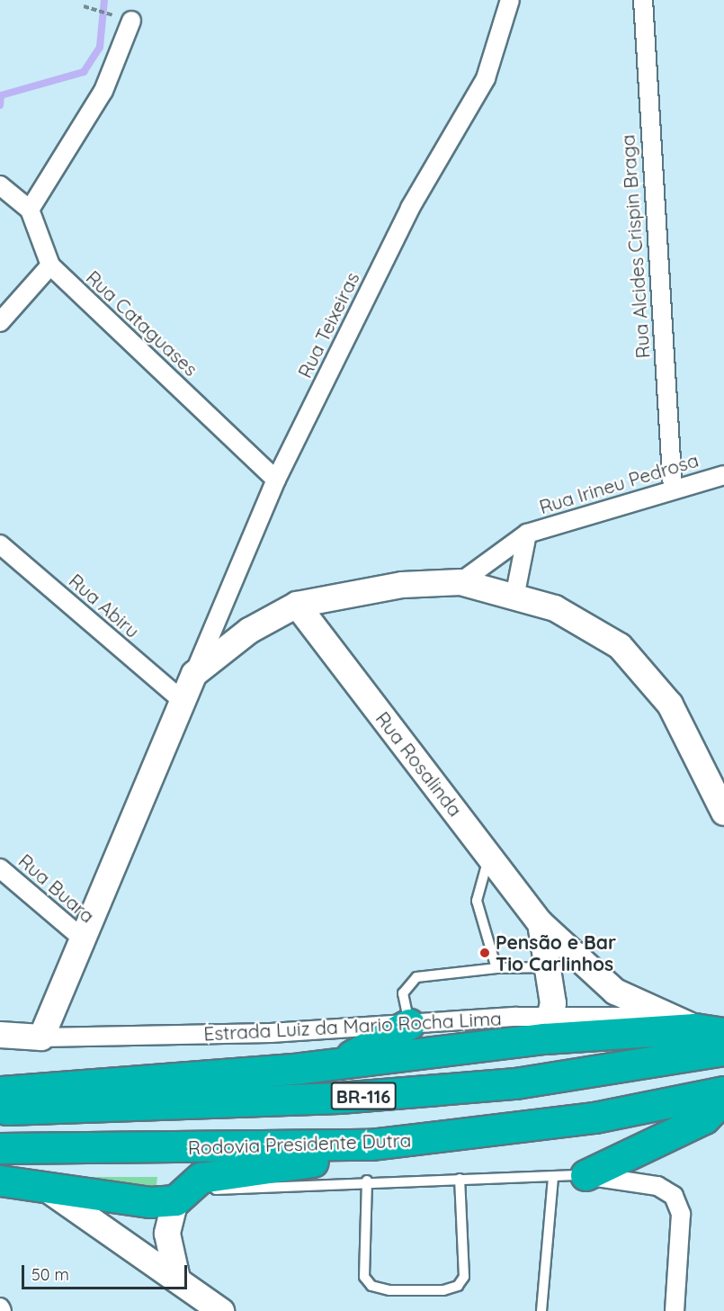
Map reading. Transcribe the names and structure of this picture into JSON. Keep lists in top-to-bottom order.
{
  "streets": {
    "highway": ["BR-116", "Rodovia Presidente Dutra"],
    "main road": ["Rua Rosalinda", "Estrada Luiz da Mario Rocha Lima"],
    "street": [
      "Rua Alcides Crispin Braga",
      "Rua Cataguases",
      "Rua Teixeiras",
      "Rua Irineu Pedrosa",
      "Rua Abiru",
      "Rua Buara"
    ]
  },
  "crossings": [
    ["Rua Alcides Crispin Braga", "Rua Irineu Pedrosa"],
    ["Rua Cataguases", "Rua Teixeiras"],
    ["Rua Rosalinda", "Estrada Luiz da Mario Rocha Lima"]
  ],
  "places": ["Pensão e Bar Tio Carlinhos"],
  "scale_bar": "50 m"
}
